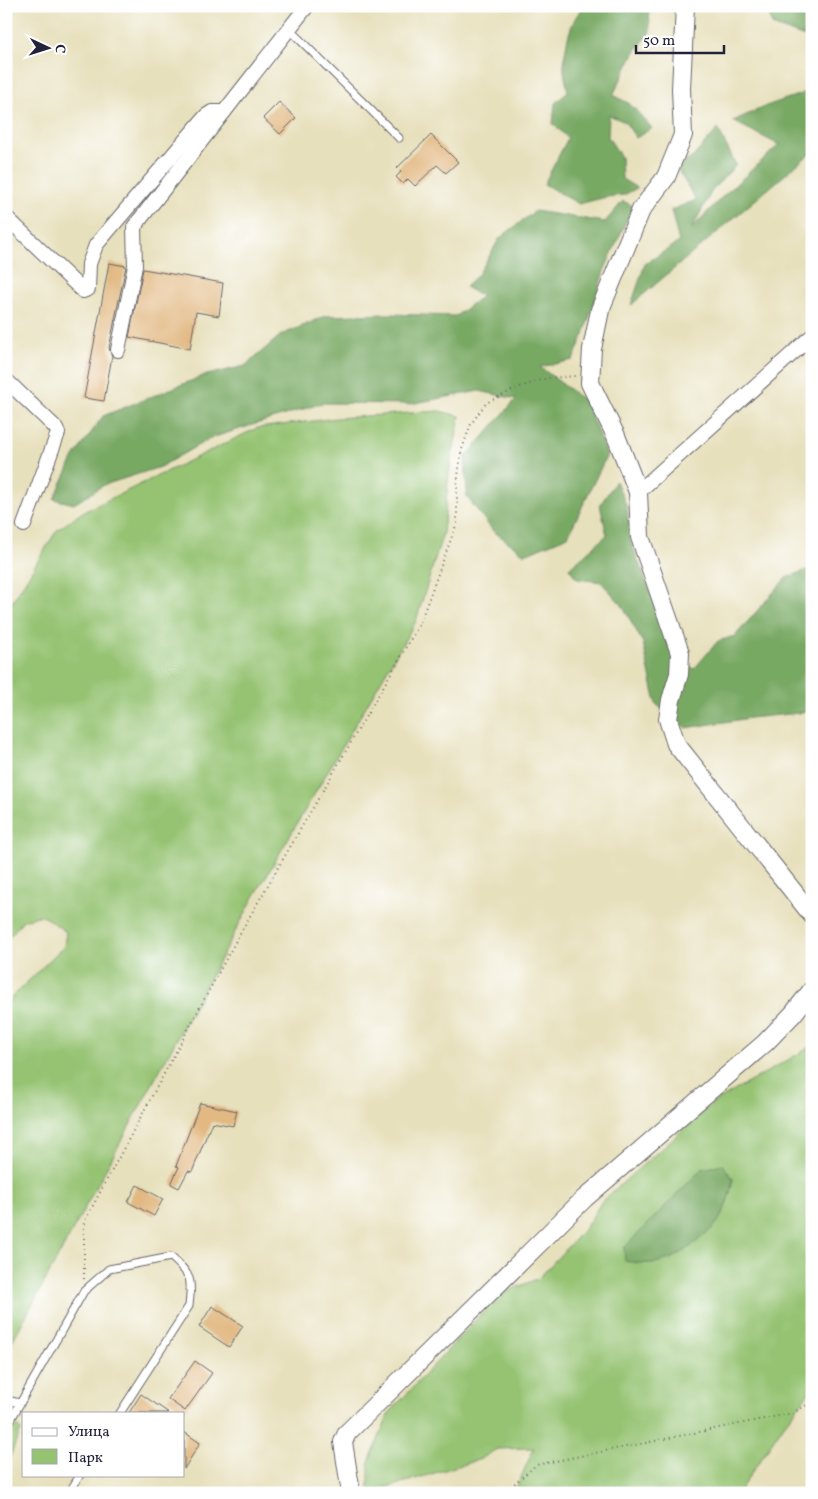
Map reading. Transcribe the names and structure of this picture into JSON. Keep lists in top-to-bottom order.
{
  "legend": ["Улица", "Парк"],
  "scale_bar": "50 m",
  "north": "right"
}
